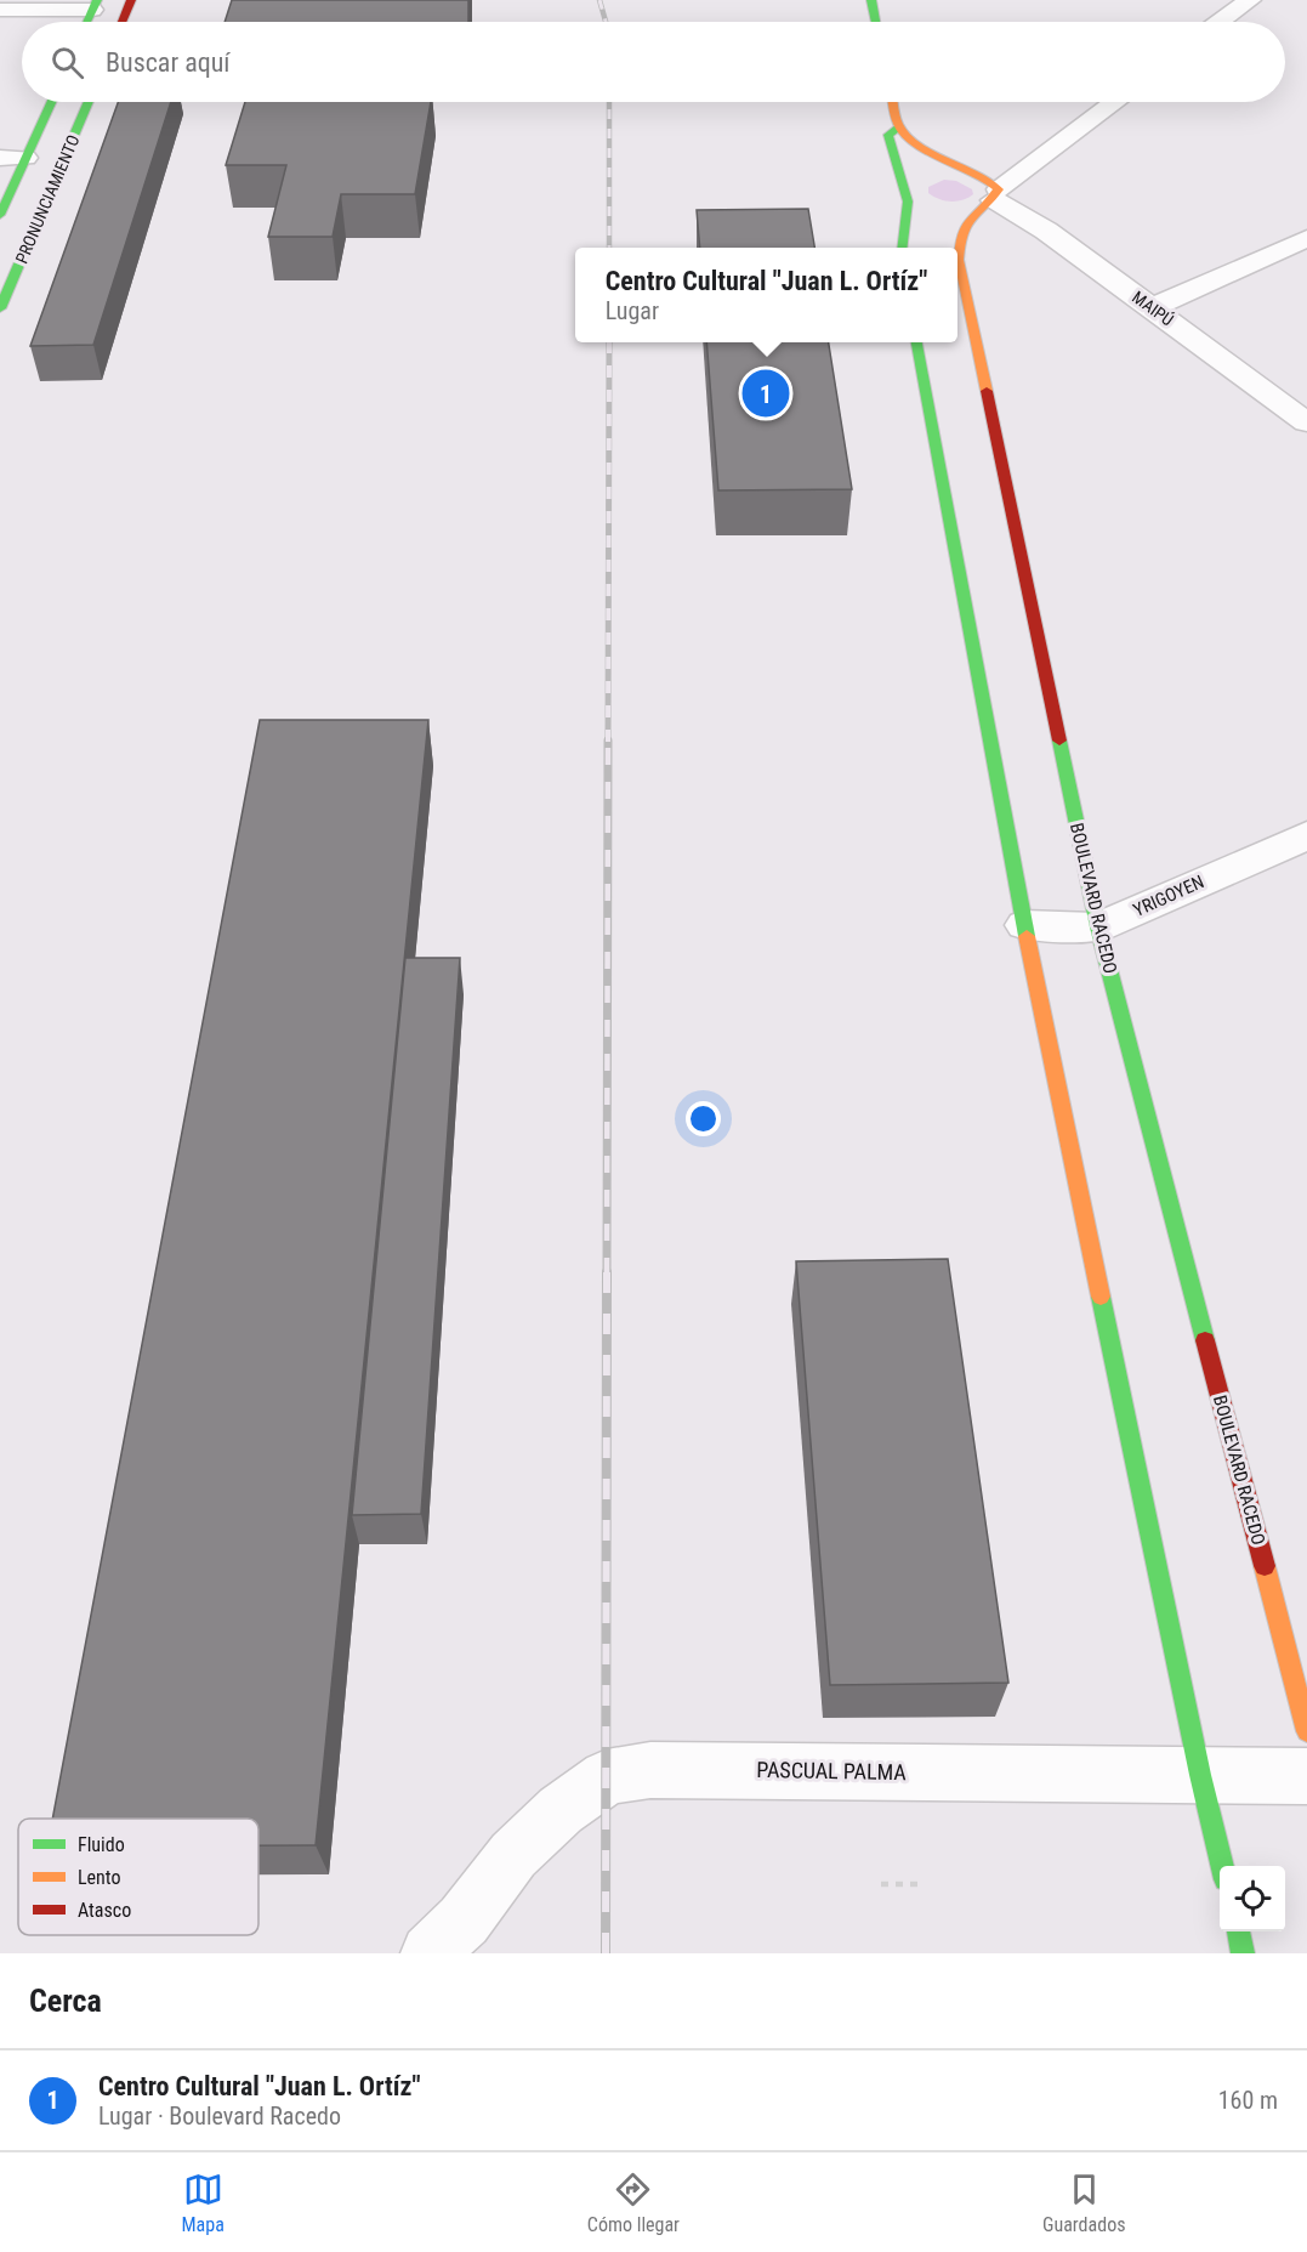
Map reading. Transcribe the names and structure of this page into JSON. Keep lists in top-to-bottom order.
{
  "streets": {
    "street": [
      "PRONUNCIAMIENTO",
      "MAIPÚ",
      "YRIGOYEN",
      "BOULEVARD RACEDO",
      "PASCUAL PALMA"
    ]
  },
  "crossings": [
    ["MAIPÚ", "BOULEVARD RACEDO"],
    ["YRIGOYEN", "BOULEVARD RACEDO"]
  ],
  "legend": ["Fluido", "Lento", "Atasco"],
  "page": {
    "search": "Buscar aquí",
    "popup": ["Centro Cultural \"Juan L. Ortíz\"", "Lugar"],
    "pins": "1",
    "heading": "Cerca",
    "list": [
      {
        "mark": "1",
        "name": "Centro Cultural \"Juan L. Ortíz\"",
        "note": "Lugar · Boulevard Racedo",
        "value": "160 m"
      }
    ],
    "nav": ["Mapa", "Cómo llegar", "Guardados"]
  }
}
